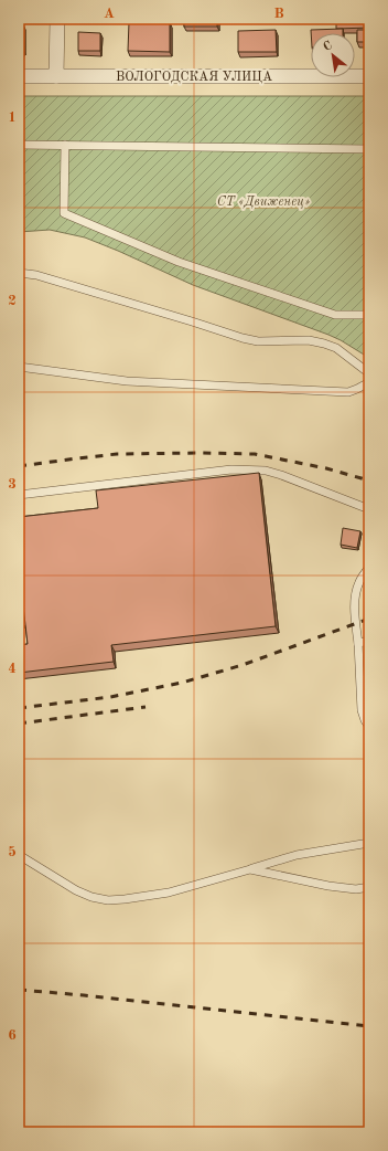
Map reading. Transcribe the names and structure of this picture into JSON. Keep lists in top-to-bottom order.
{
  "streets": {
    "street": ["ВОЛОГОДСКАЯ УЛИЦА"]
  },
  "parks": ["СТ «Движенец»"],
  "north": "top left",
  "grid": {
    "columns": ["A", "B"],
    "rows": [
      "1",
      "2",
      "3",
      "4",
      "5",
      "6"
    ]
  }
}
